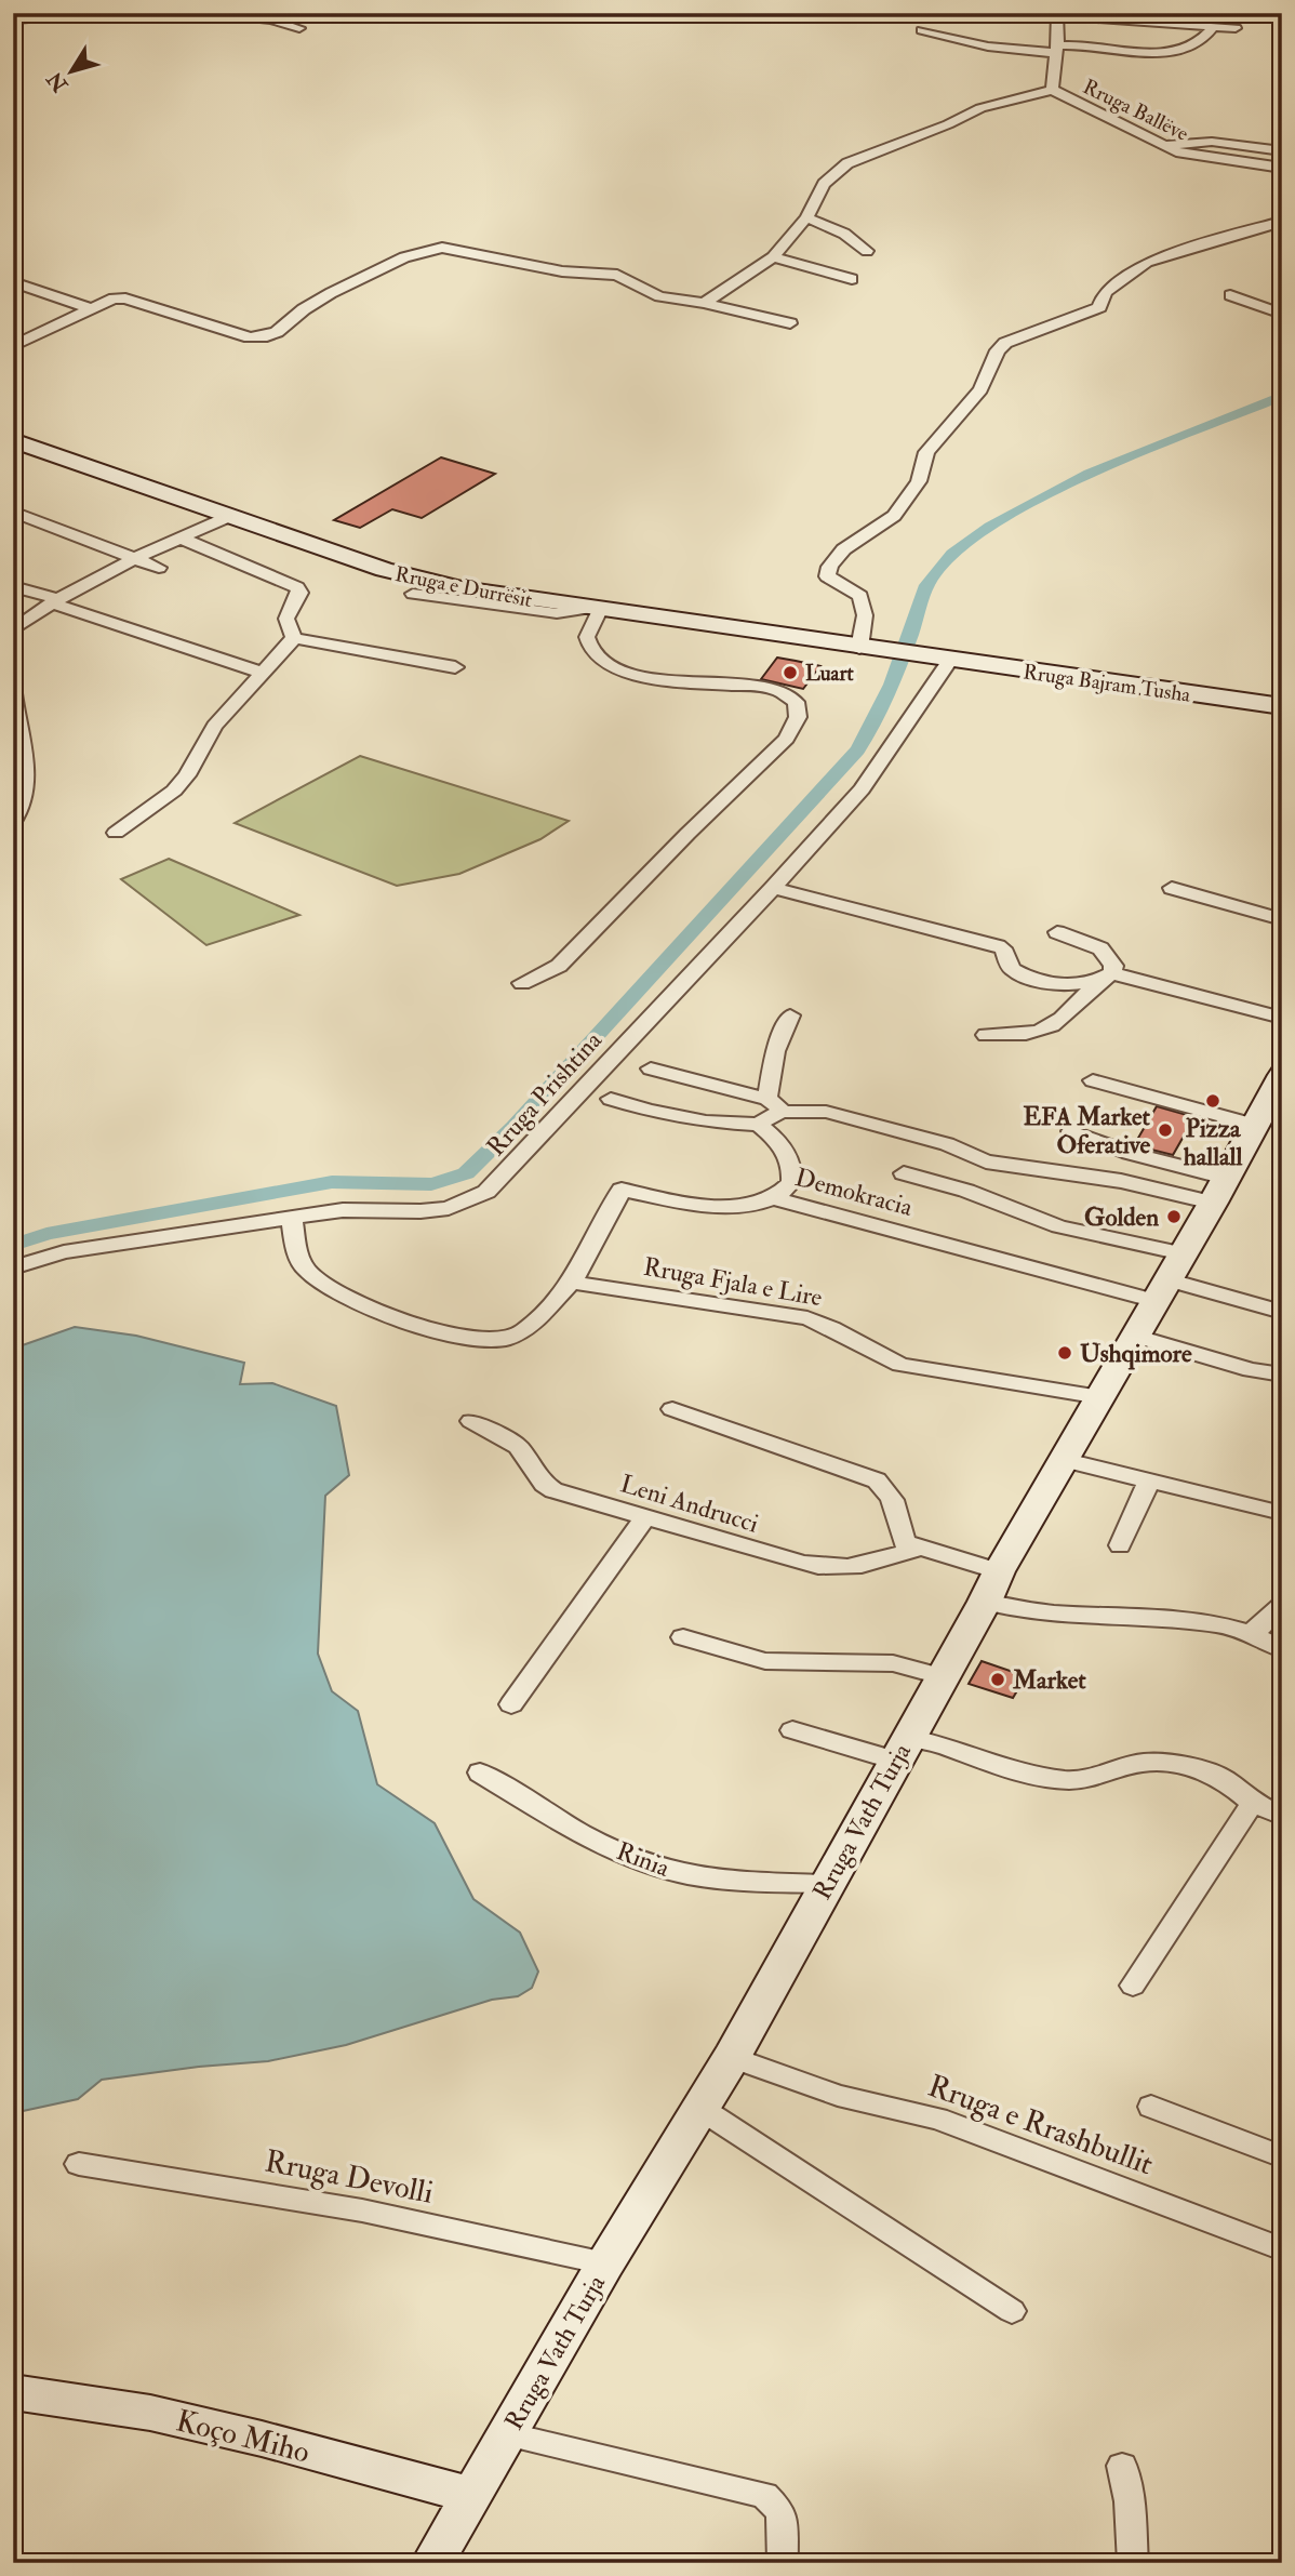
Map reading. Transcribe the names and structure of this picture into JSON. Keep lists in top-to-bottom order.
{
  "streets": {
    "street": [
      "Rruga Ballëve",
      "Rruga e Durrësit",
      "Rruga Bajram Tusha",
      "Rruga Prishtina",
      "Demokracia",
      "Rruga Fjala e Lire",
      "Leni Andrucci",
      "Rruga Vath Turja",
      "Rinia",
      "Rruga e Rrashbullit",
      "Rruga Devolli",
      "Koço Miho"
    ]
  },
  "crossings": [
    ["Rruga e Durrësit", "Rruga Bajram Tusha"],
    ["Rruga e Durrësit", "Rruga Prishtina"],
    ["Rruga Bajram Tusha", "Rruga Prishtina"],
    ["Demokracia", "Rruga Vath Turja"],
    ["Rruga Fjala e Lire", "Rruga Vath Turja"],
    ["Rruga Vath Turja", "Rinia"],
    ["Rruga Vath Turja", "Rruga e Rrashbullit"],
    ["Rruga Vath Turja", "Rruga Devolli"],
    ["Rruga Vath Turja", "Koço Miho"]
  ],
  "places": [
    "Luart",
    "Pizza hallall",
    "EFA Market Oferative",
    "Golden",
    "Ushqimore",
    "Market"
  ],
  "north": "bottom left"
}
